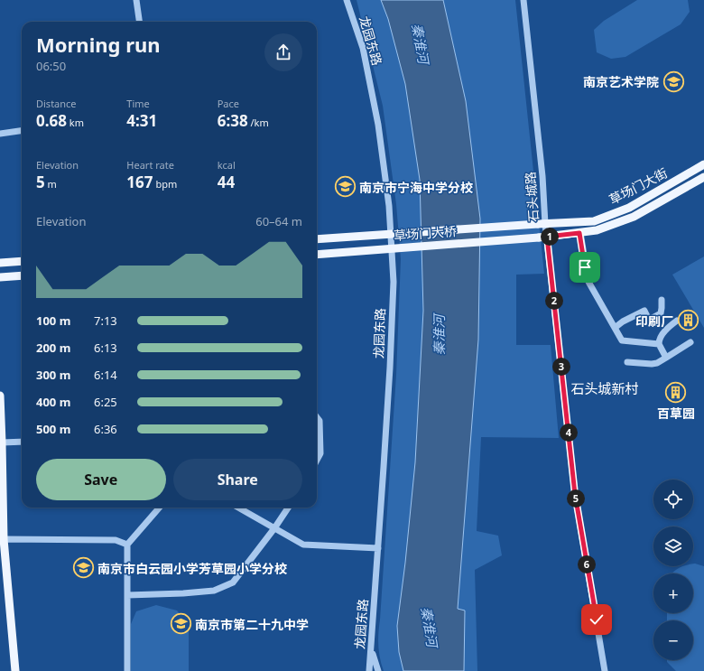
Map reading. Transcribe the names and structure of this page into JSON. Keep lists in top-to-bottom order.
{
  "streets": {
    "main road": ["草场门大街", "草场门大桥"],
    "street": ["龙园东路", "石头城路"]
  },
  "crossings": [
    ["草场门大街", "石头城路"],
    ["草场门大街", "草场门大桥"],
    ["石头城路", "草场门大桥"]
  ],
  "districts": ["石头城新村"],
  "water": ["秦淮河"],
  "places": {
    "school or university": [
      "南京艺术学院",
      "南京市宁海中学分校",
      "南京市白云园小学芳草园小学分校",
      "南京市第二十九中学"
    ],
    "building": ["印刷厂", "百草园"]
  },
  "page": {
    "heading": ["Morning run", "06:50"],
    "stats": [
      ["Distance", "0.68 km"],
      ["Time", "4:31"],
      ["Pace", "6:38 /km"],
      ["Elevation", "5 m"],
      ["Heart rate", "167 bpm"],
      ["kcal", "44"]
    ],
    "chart": ["Elevation", "60–64 m"],
    "pins": [
      "1",
      "2",
      "3",
      "4",
      "5",
      "6"
    ],
    "list": [
      {
        "name": "100 m",
        "note": "7:13"
      },
      {
        "name": "200 m",
        "note": "6:13"
      },
      {
        "name": "300 m",
        "note": "6:14"
      },
      {
        "name": "400 m",
        "note": "6:25"
      },
      {
        "name": "500 m",
        "note": "6:36"
      }
    ],
    "buttons": ["Save", "Share"],
    "map_buttons": ["+", "−"]
  }
}
